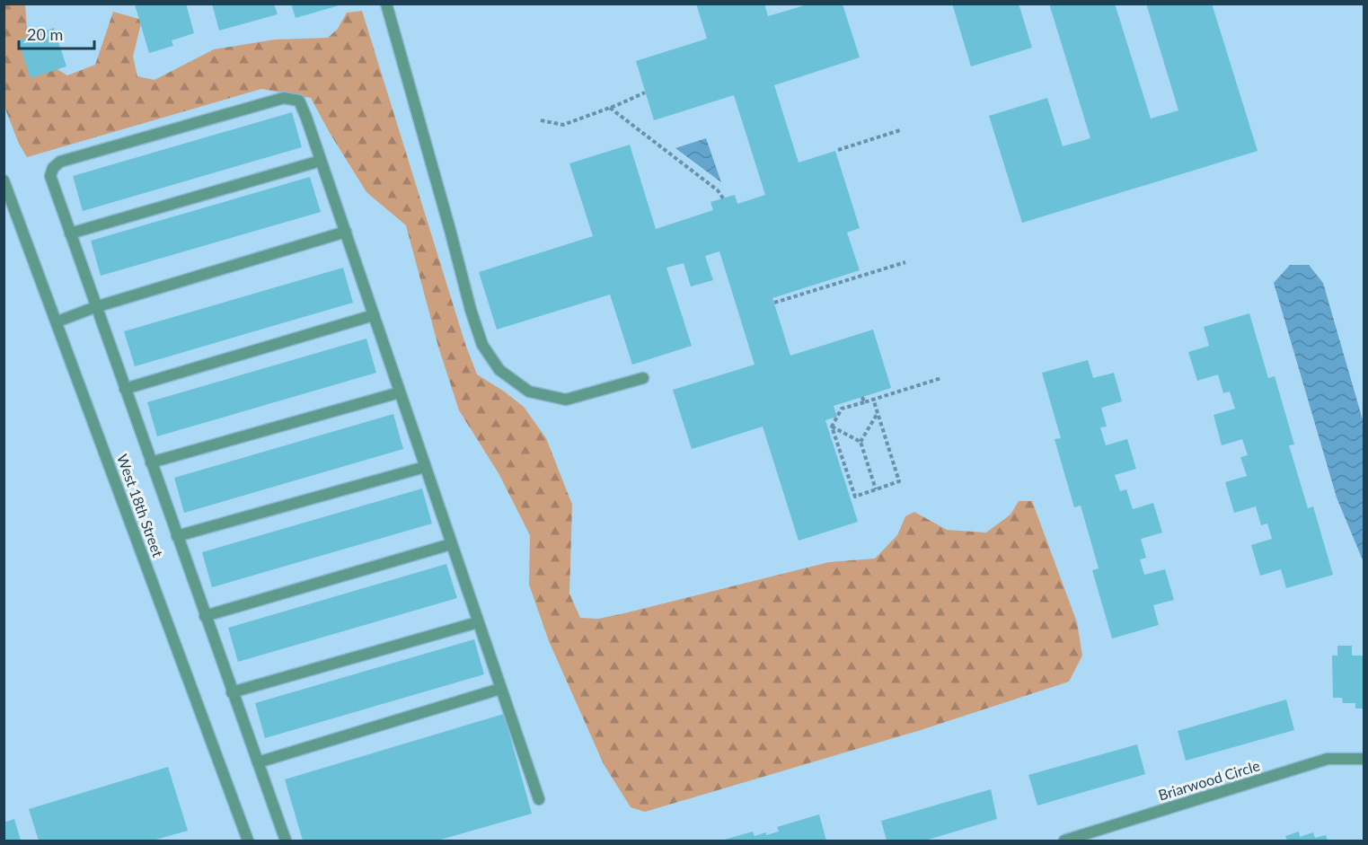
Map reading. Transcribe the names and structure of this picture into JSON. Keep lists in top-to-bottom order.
{
  "streets": {
    "street": ["West 18th Street", "Briarwood Circle"]
  },
  "scale_bar": "20 m"
}
